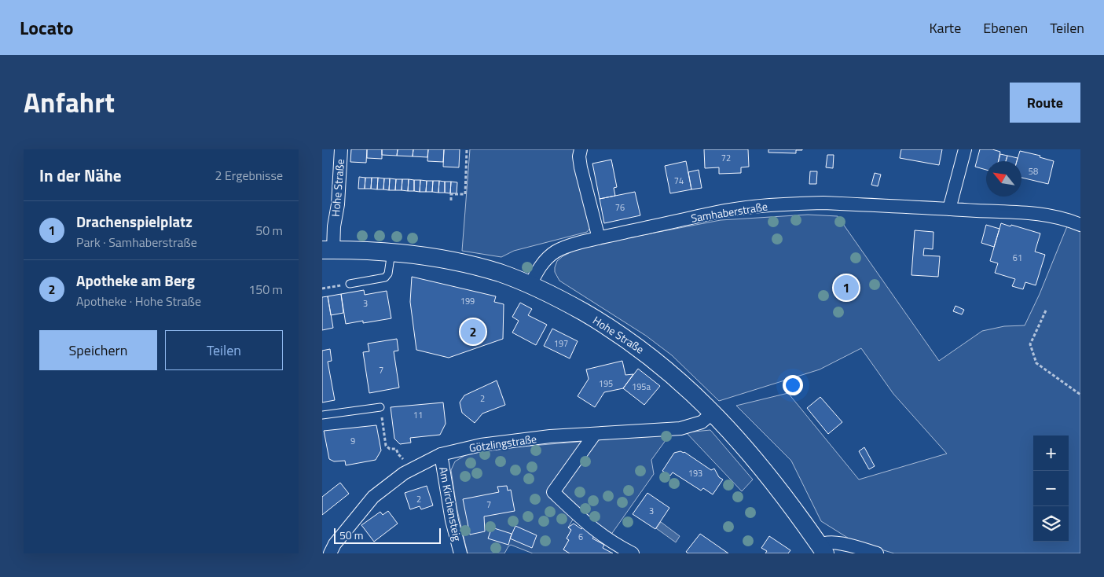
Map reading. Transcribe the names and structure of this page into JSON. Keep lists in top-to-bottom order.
{
  "streets": {
    "main road": ["Hohe Straße"],
    "street": ["Samhaberstraße", "Götzlingstraße", "Am Kirchensteig"]
  },
  "crossings": [
    ["Hohe Straße", "Samhaberstraße"],
    ["Hohe Straße", "Götzlingstraße"],
    ["Götzlingstraße", "Am Kirchensteig"]
  ],
  "house_numbers": [
    "72",
    "58",
    "74",
    "76",
    "61",
    "199",
    "3",
    "197",
    "7",
    "195",
    "195a",
    "2",
    "11",
    "9",
    "193",
    "2",
    "7",
    "3",
    "6"
  ],
  "scale_bar": "50 m",
  "north": "top left",
  "page": {
    "header": "Locato",
    "nav": ["Karte", "Ebenen", "Teilen"],
    "title": "Anfahrt",
    "buttons": [
      "Route",
      ["Speichern", "Teilen"]
    ],
    "heading": ["In der Nähe", "2 Ergebnisse"],
    "list": [
      {
        "mark": "1",
        "name": "Drachenspielplatz",
        "note": "Park · Samhaberstraße",
        "value": "50 m"
      },
      {
        "mark": "2",
        "name": "Apotheke am Berg",
        "note": "Apotheke · Hohe Straße",
        "value": "150 m"
      }
    ],
    "pins": ["1", "2"],
    "map_buttons": ["+", "−"],
    "scale": "50 m"
  }
}
